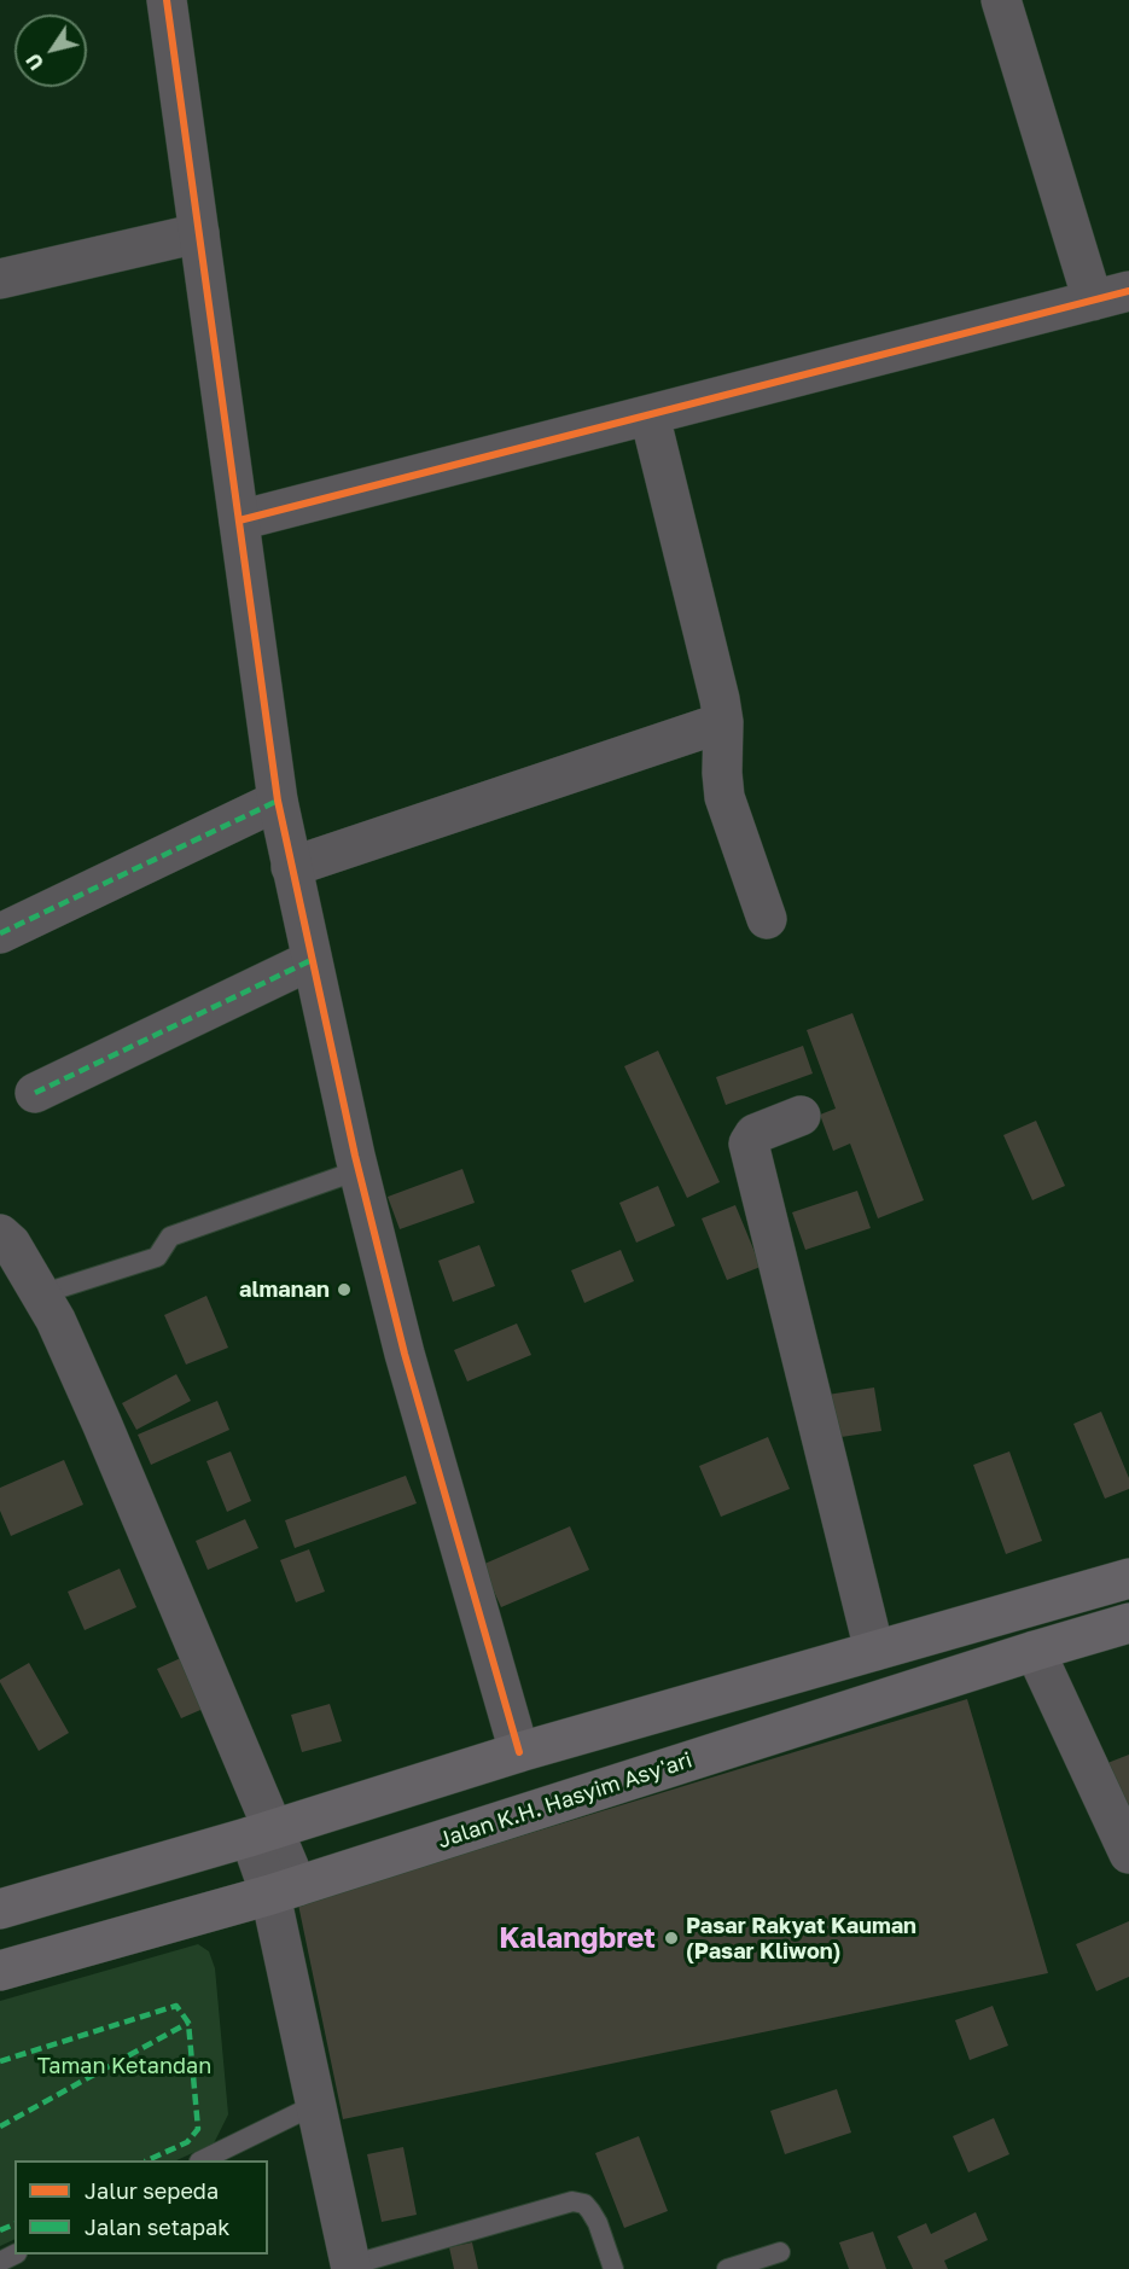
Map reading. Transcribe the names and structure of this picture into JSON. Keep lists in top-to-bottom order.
{
  "streets": {
    "main road": ["Jalan K.H. Hasyim Asy'ari"]
  },
  "districts": ["Kalangbret"],
  "parks": ["Taman Ketandan"],
  "places": ["almanan", "Pasar Rakyat Kauman (Pasar Kliwon)"],
  "legend": ["Jalur sepeda", "Jalan setapak"],
  "north": "bottom left"
}
